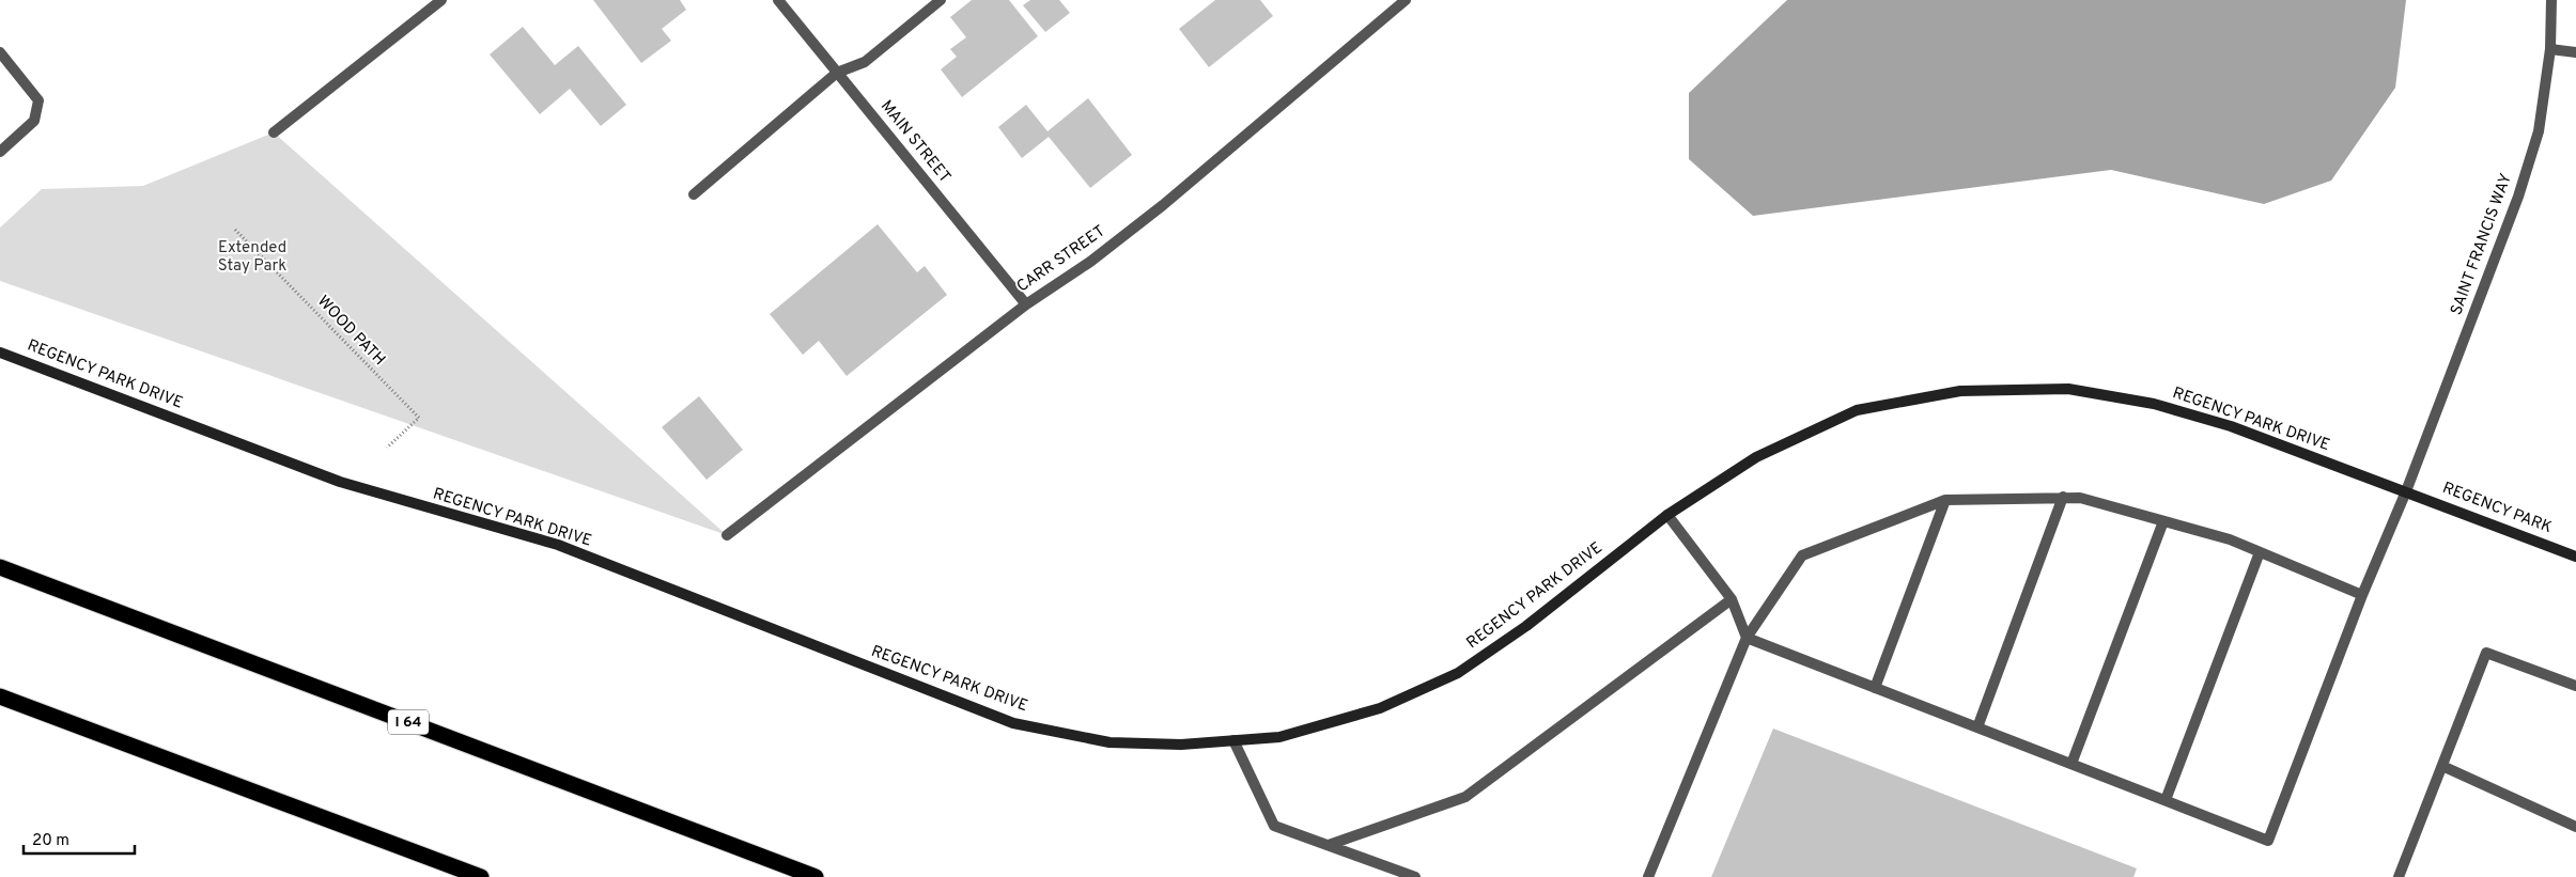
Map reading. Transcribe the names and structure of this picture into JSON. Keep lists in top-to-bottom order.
{
  "streets": {
    "highway": ["I 64"],
    "street": [
      "MAIN STREET",
      "SAINT FRANCIS WAY",
      "CARR STREET",
      "REGENCY PARK DRIVE",
      "REGENCY PARK"
    ],
    "path": ["WOOD PATH"]
  },
  "crossings": [
    ["MAIN STREET", "CARR STREET"],
    ["SAINT FRANCIS WAY", "REGENCY PARK DRIVE"],
    ["SAINT FRANCIS WAY", "REGENCY PARK"],
    ["REGENCY PARK DRIVE", "REGENCY PARK"]
  ],
  "parks": ["Extended Stay Park"],
  "scale_bar": "20 m"
}
